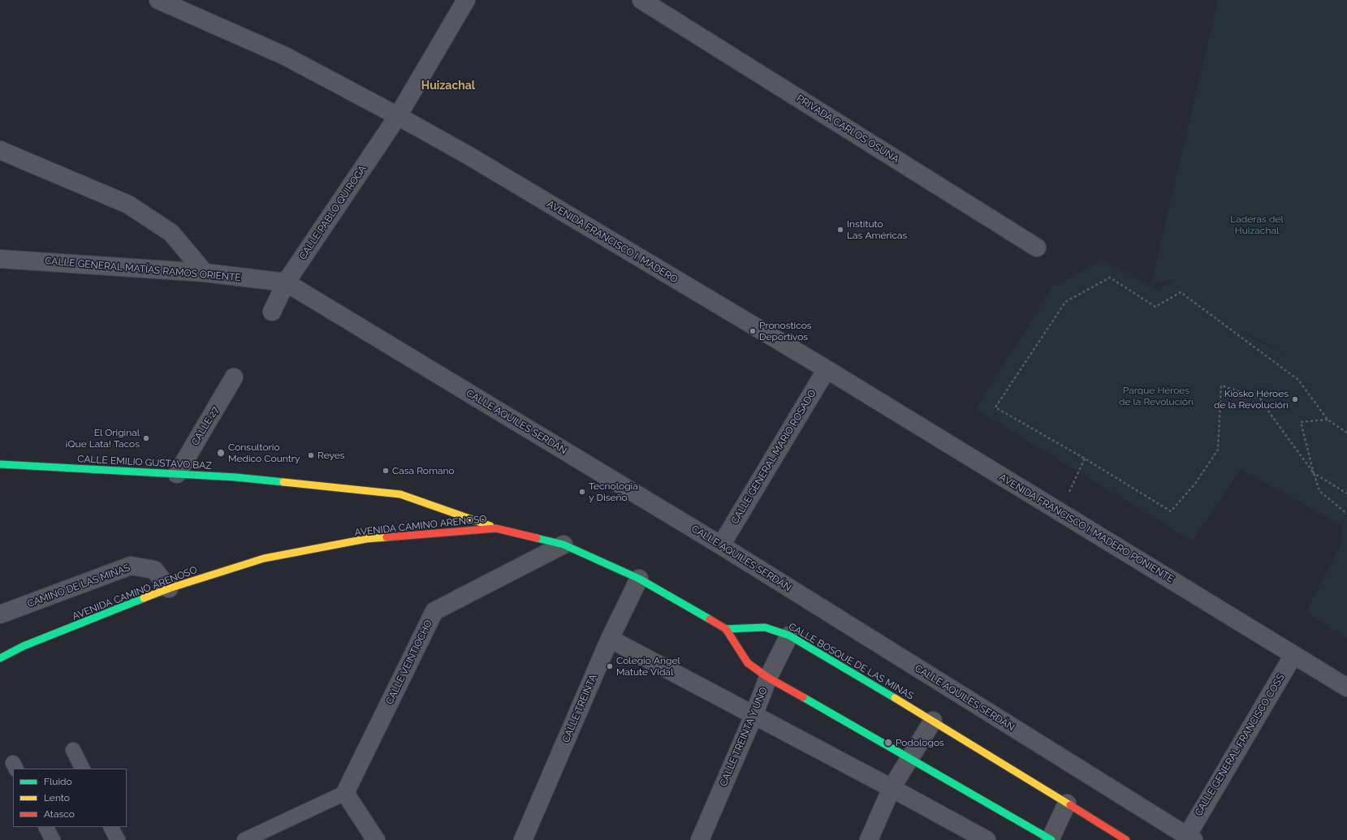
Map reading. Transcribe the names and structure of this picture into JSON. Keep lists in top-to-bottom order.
{
  "streets": {
    "main road": ["CALLE EMILIO GUSTAVO BAZ", "AVENIDA CAMINO ARENOSO", "CALLE BOSQUE DE LAS MINAS"],
    "street": [
      "PRIVADA CARLOS OSUNA",
      "CALLE PABLO QUIROGA",
      "AVENIDA FRANCISCO I. MADERO",
      "CALLE GENERAL MATÍAS RAMOS ORIENTE",
      "CALLE AQUILES SERDÁN",
      "CALLE 27",
      "CALLE GENERAL MARIO ROSADO",
      "AVENIDA FRANCISCO I. MADERO PONIENTE",
      "CAMINO DE LAS MINAS",
      "CALLE VEINTIOCHO",
      "CALLE TREINTA",
      "CALLE TREINTA Y UNO",
      "CALLE GENERAL FRANCISCO COSS"
    ]
  },
  "crossings": [
    ["CALLE PABLO QUIROGA", "AVENIDA FRANCISCO I. MADERO"],
    ["CALLE PABLO QUIROGA", "CALLE GENERAL MATÍAS RAMOS ORIENTE"],
    ["CALLE PABLO QUIROGA", "CALLE AQUILES SERDÁN"],
    ["AVENIDA FRANCISCO I. MADERO", "CALLE GENERAL MARIO ROSADO"],
    ["AVENIDA FRANCISCO I. MADERO", "AVENIDA FRANCISCO I. MADERO PONIENTE"],
    ["CALLE GENERAL MATÍAS RAMOS ORIENTE", "CALLE AQUILES SERDÁN"],
    ["CALLE AQUILES SERDÁN", "CALLE GENERAL MARIO ROSADO"],
    ["CALLE AQUILES SERDÁN", "CALLE GENERAL FRANCISCO COSS"],
    ["CALLE 27", "CALLE EMILIO GUSTAVO BAZ"],
    ["CALLE GENERAL MARIO ROSADO", "AVENIDA FRANCISCO I. MADERO PONIENTE"],
    ["CALLE EMILIO GUSTAVO BAZ", "AVENIDA CAMINO ARENOSO"],
    ["AVENIDA CAMINO ARENOSO", "CAMINO DE LAS MINAS"],
    ["AVENIDA CAMINO ARENOSO", "CALLE BOSQUE DE LAS MINAS"],
    ["AVENIDA CAMINO ARENOSO", "CALLE VEINTIOCHO"],
    ["AVENIDA CAMINO ARENOSO", "CALLE TREINTA"],
    ["AVENIDA FRANCISCO I. MADERO PONIENTE", "CALLE GENERAL FRANCISCO COSS"],
    ["CALLE BOSQUE DE LAS MINAS", "CALLE TREINTA Y UNO"]
  ],
  "districts": ["Huizachal"],
  "parks": ["Laderas del Huizachal", "Parque Héroes de la Revolución"],
  "places": [
    "Instituto Las Américas",
    "Pronosticos Deportivos",
    "Kiosko Héroes de la Revolución",
    "El Original ¡Que Lata! Tacos",
    "Consultorio Medico Country",
    "Reyes",
    "Casa Romano",
    "Tecnologia y Diseño",
    "Colegio Angel Matute Vidal",
    "Podologos"
  ],
  "legend": ["Fluido", "Lento", "Atasco"]
}
